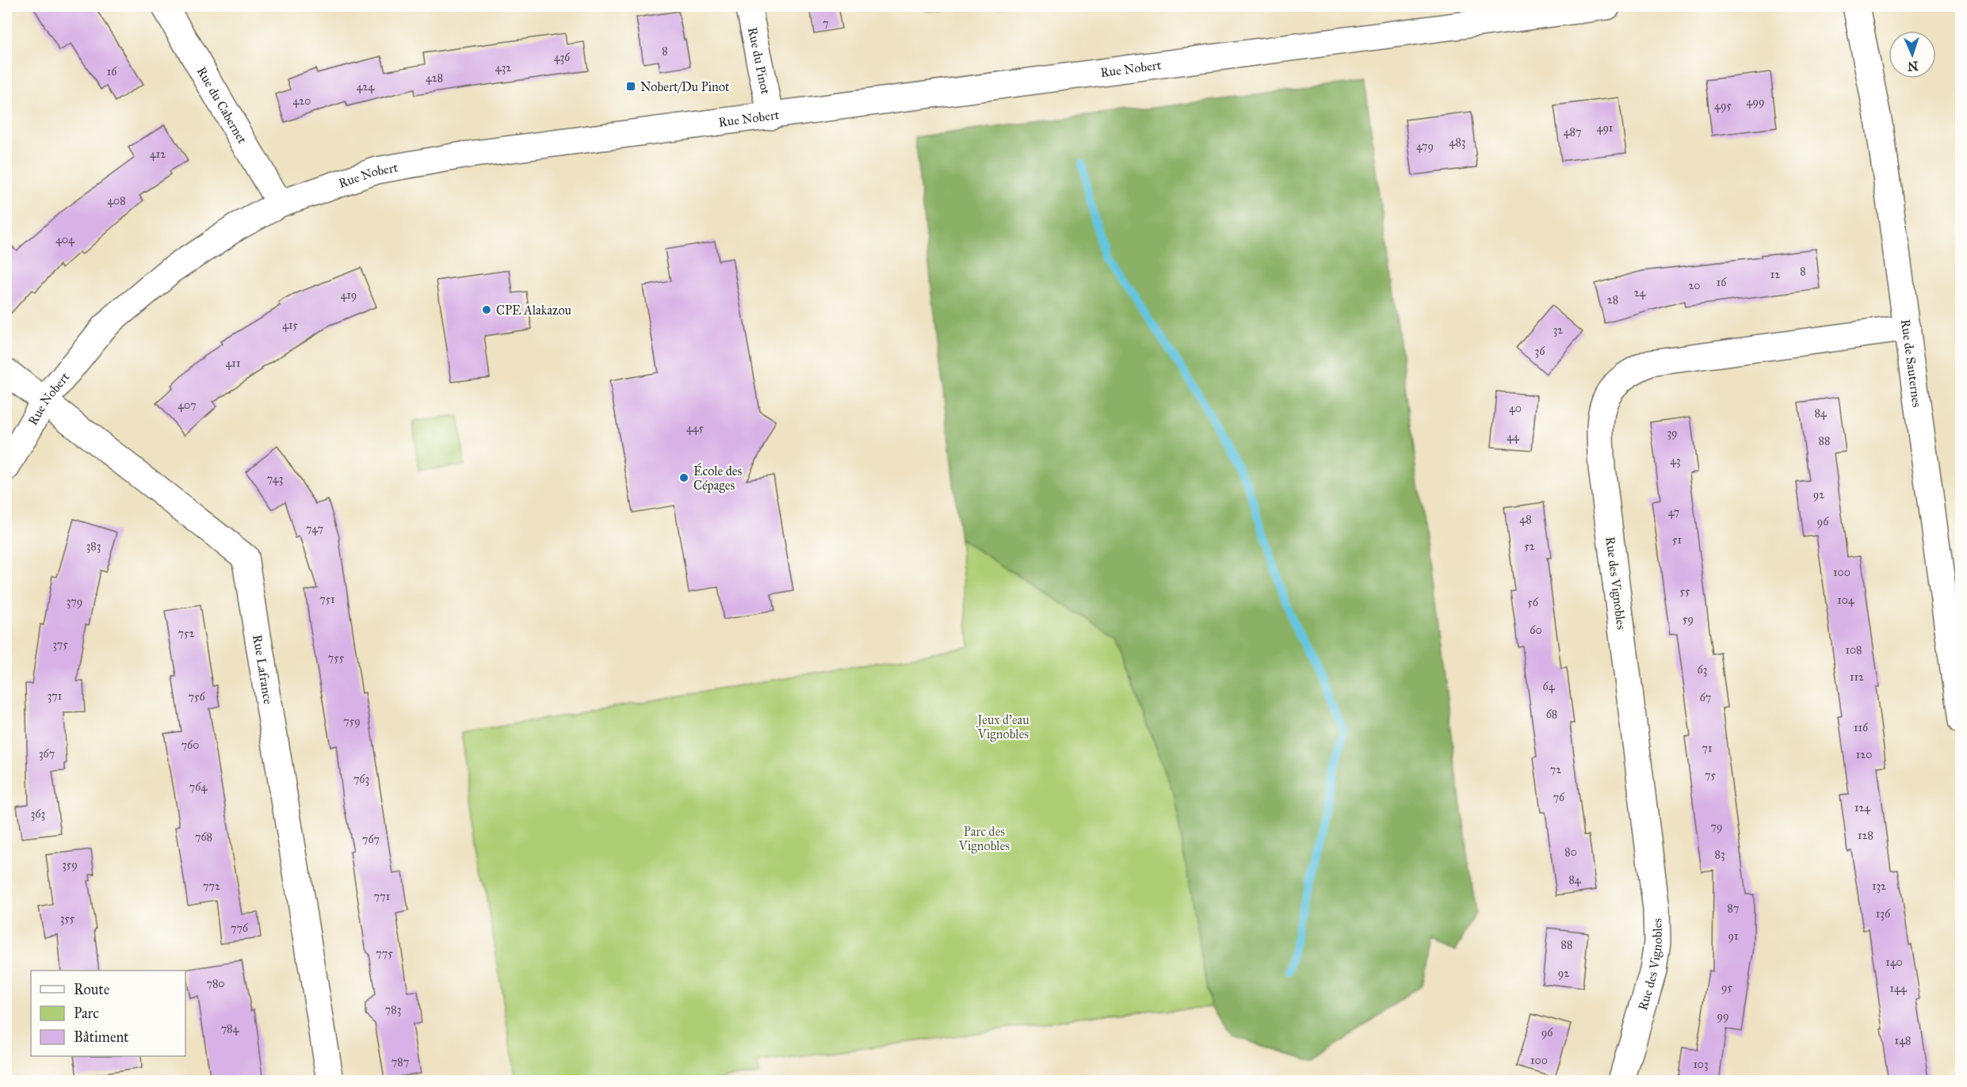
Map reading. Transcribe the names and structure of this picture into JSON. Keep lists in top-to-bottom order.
{
  "streets": {
    "street": [
      "Rue du Pinot",
      "Rue Nobert",
      "Rue du Cabernet",
      "Rue de Sauternes",
      "Rue des Vignobles",
      "Rue Lafrance"
    ]
  },
  "crossings": [
    ["Rue du Pinot", "Rue Nobert"],
    ["Rue Nobert", "Rue du Cabernet"],
    ["Rue Nobert", "Rue Lafrance"],
    ["Rue de Sauternes", "Rue des Vignobles"]
  ],
  "parks": ["Jeux d'eau Vignobles", "Parc des Vignobles"],
  "places": {
    "transit": ["Nobert/Du Pinot"],
    "other": ["CPE Alakazou", "École des Cépages"]
  },
  "house_numbers": [
    "7",
    "8",
    "436",
    "432",
    "16",
    "428",
    "424",
    "420",
    "499",
    "495",
    "491",
    "487",
    "483",
    "479",
    "412",
    "408",
    "404",
    "8",
    "12",
    "16",
    "20",
    "24",
    "419",
    "28",
    "415",
    "32",
    "36",
    "411",
    "407",
    "40",
    "84",
    "445",
    "39",
    "44",
    "88",
    "43",
    "743",
    "92",
    "47",
    "48",
    "96",
    "747",
    "51",
    "383",
    "52",
    "100",
    "55",
    "751",
    "104",
    "379",
    "56",
    "59",
    "60",
    "752",
    "375",
    "108",
    "755",
    "63",
    "112",
    "64",
    "371",
    "756",
    "67",
    "68",
    "759",
    "116",
    "760",
    "71",
    "367",
    "120",
    "72",
    "75",
    "763",
    "764",
    "76",
    "124",
    "363",
    "79",
    "128",
    "768",
    "767",
    "80",
    "83",
    "359",
    "84",
    "772",
    "132",
    "771",
    "87",
    "136",
    "355",
    "776",
    "91",
    "88",
    "775",
    "140",
    "92",
    "780",
    "95",
    "144",
    "783",
    "99",
    "784",
    "96",
    "148",
    "100",
    "787",
    "103"
  ],
  "legend": ["Route", "Parc", "Bâtiment"],
  "north": "bottom"
}
